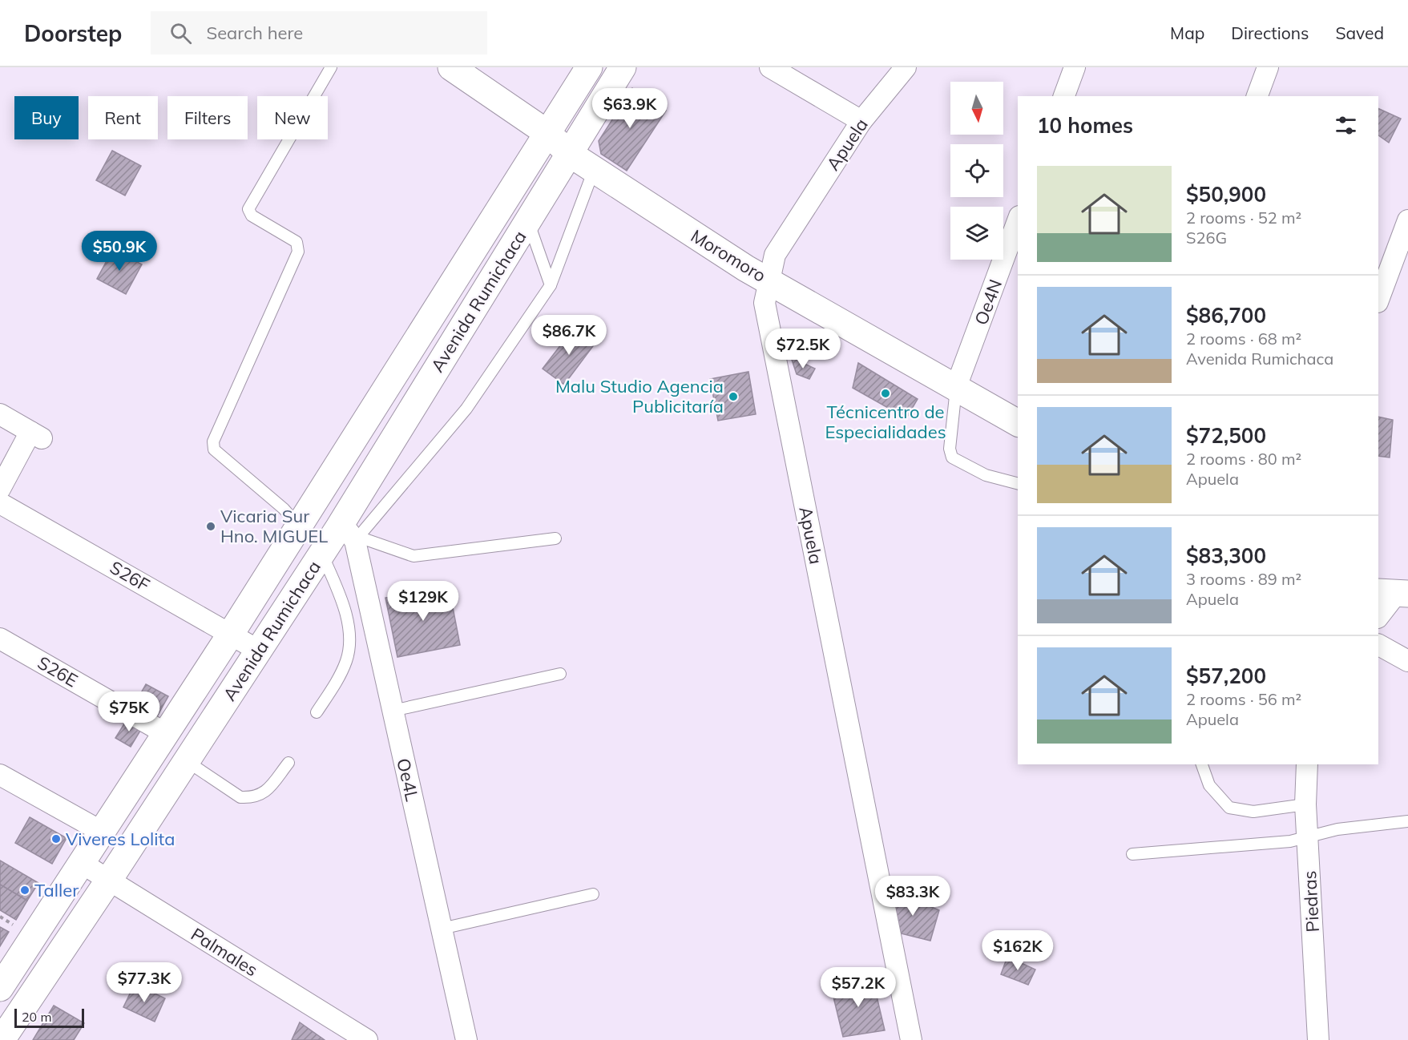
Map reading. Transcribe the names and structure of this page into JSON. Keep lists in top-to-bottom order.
{
  "streets": {
    "street": [
      "Apuela",
      "Moromoro",
      "Avenida Rumichaca",
      "Oe4N",
      "S26F",
      "S26E",
      "Oe4L",
      "Piedras",
      "Palmales"
    ]
  },
  "crossings": [
    ["Apuela", "Moromoro"],
    ["Moromoro", "Avenida Rumichaca"],
    ["Moromoro", "Oe4N"],
    ["Avenida Rumichaca", "S26F"],
    ["Avenida Rumichaca", "S26E"],
    ["Avenida Rumichaca", "Oe4L"],
    ["Avenida Rumichaca", "Palmales"]
  ],
  "places": [
    "Técnicentro de Especialidades",
    "Malu Studio Agencia Publicitaría",
    "Vicaria Sur Hno. MIGUEL",
    "Viveres Lolita",
    "Taller"
  ],
  "scale_bar": "20 m",
  "north": "bottom",
  "page": {
    "header": "Doorstep",
    "search": "Search here",
    "nav": ["Map", "Directions", "Saved"],
    "price": [
      "$63.9K",
      "$50.9K",
      "$86.7K",
      "$72.5K",
      "$129K",
      "$75K",
      "$83.3K",
      "$162K",
      "$77.3K",
      "$57.2K"
    ],
    "chip": [
      "Buy",
      "Rent",
      "Filters",
      "New"
    ],
    "heading": "10 homes",
    "list": [
      {
        "name": "$50,900",
        "note": "2 rooms · 52 m² · S26G"
      },
      {
        "name": "$86,700",
        "note": "2 rooms · 68 m² · Avenida Rumichaca"
      },
      {
        "name": "$72,500",
        "note": "2 rooms · 80 m² · Apuela"
      },
      {
        "name": "$83,300",
        "note": "3 rooms · 89 m² · Apuela"
      },
      {
        "name": "$57,200",
        "note": "2 rooms · 56 m² · Apuela"
      }
    ],
    "scale": "20 m"
  }
}
